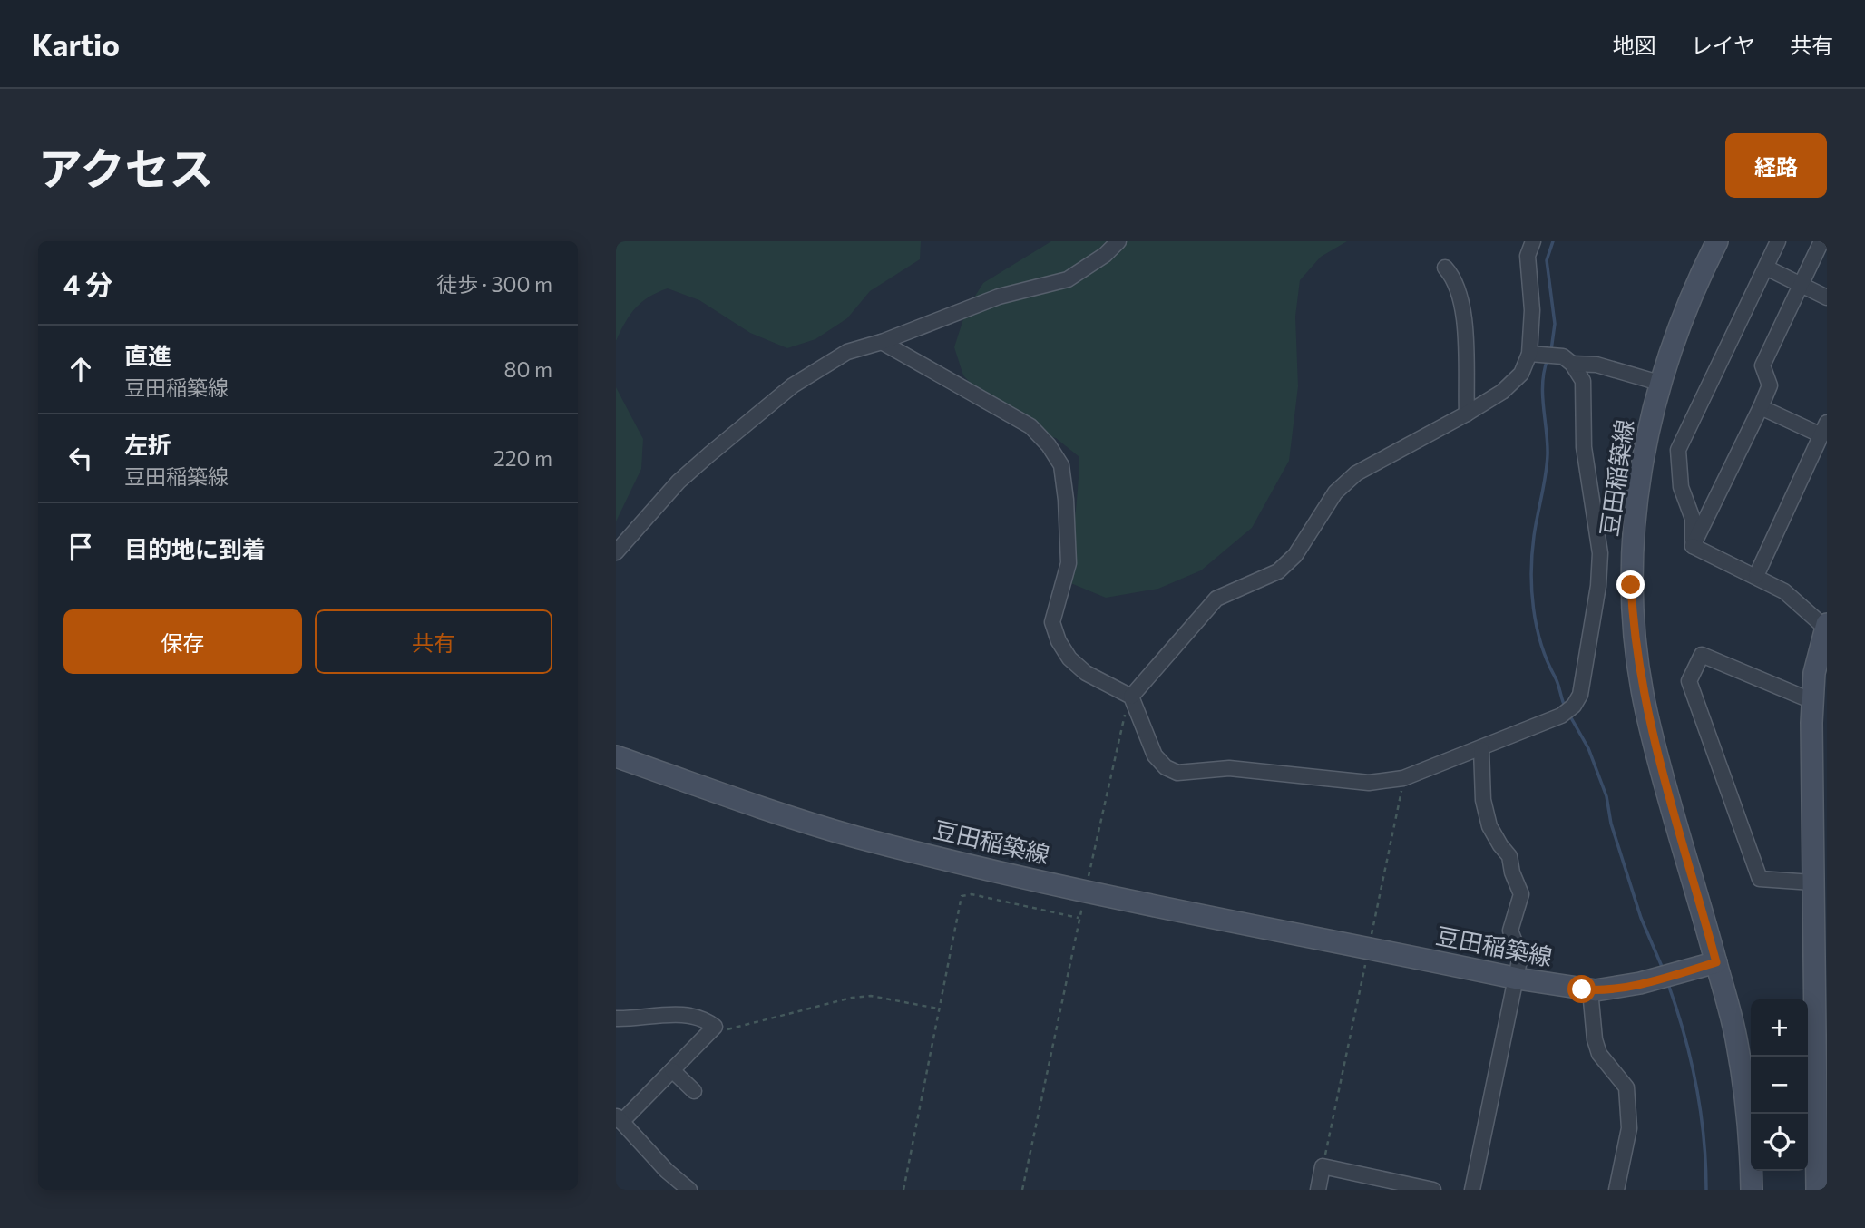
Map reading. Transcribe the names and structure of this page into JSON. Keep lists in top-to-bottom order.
{
  "streets": {
    "main road": ["豆田稲築線"]
  },
  "page": {
    "header": "Kartio",
    "nav": ["地図", "レイヤ", "共有"],
    "title": "アクセス",
    "buttons": [
      "経路",
      ["保存", "共有"]
    ],
    "heading": ["4 分", "徒歩 · 300 m"],
    "list": [
      ["直進", "豆田稲築線", "80 m"],
      ["左折", "豆田稲築線", "220 m"],
      "目的地に到着"
    ],
    "map_buttons": ["+", "−"]
  }
}
